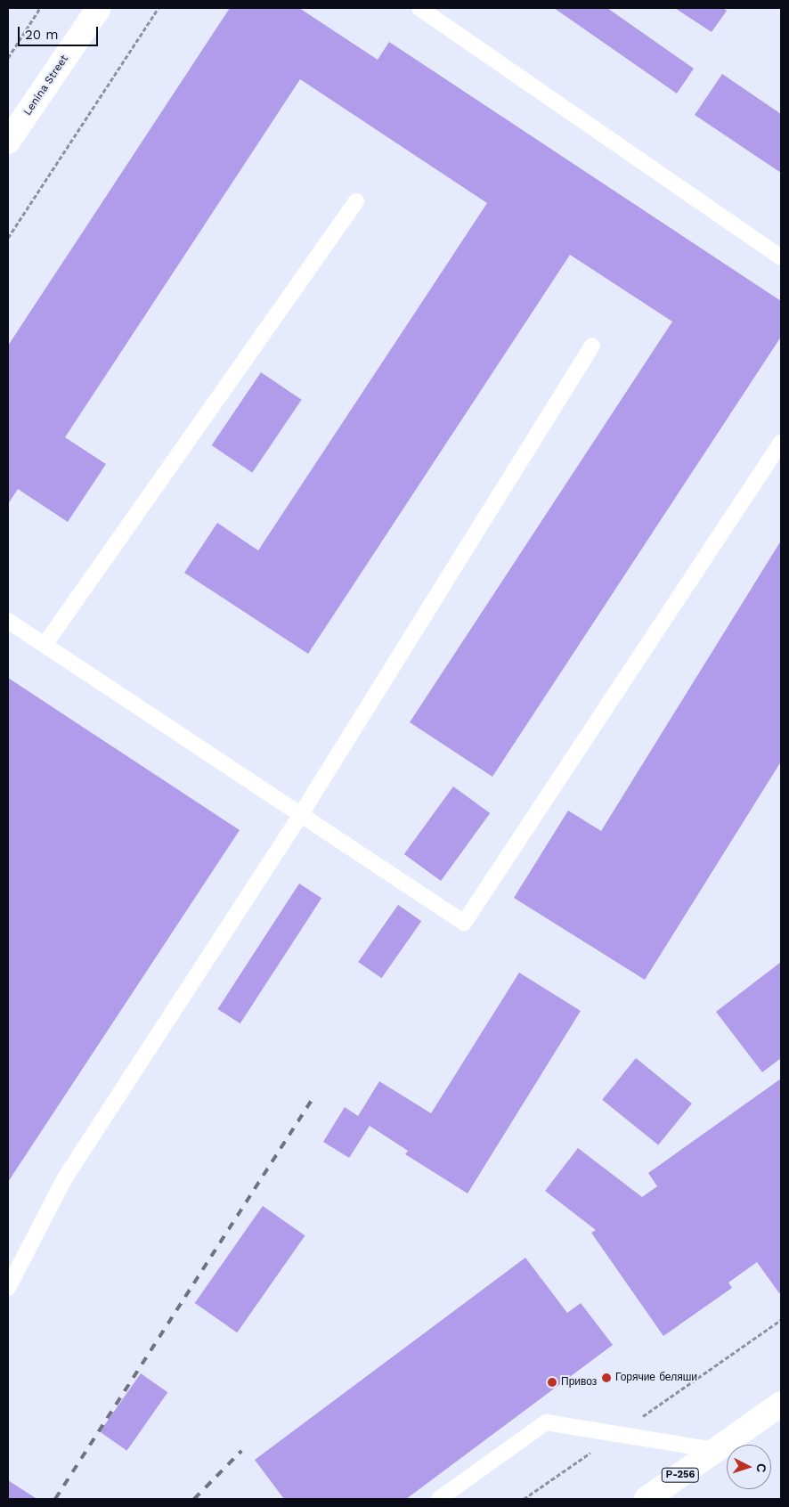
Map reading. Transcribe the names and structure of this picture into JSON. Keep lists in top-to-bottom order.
{
  "streets": {
    "main road": ["Lenina Street", "Р-256"]
  },
  "places": ["Горячие беляши", "Привоз"],
  "scale_bar": "20 m",
  "north": "right"
}
